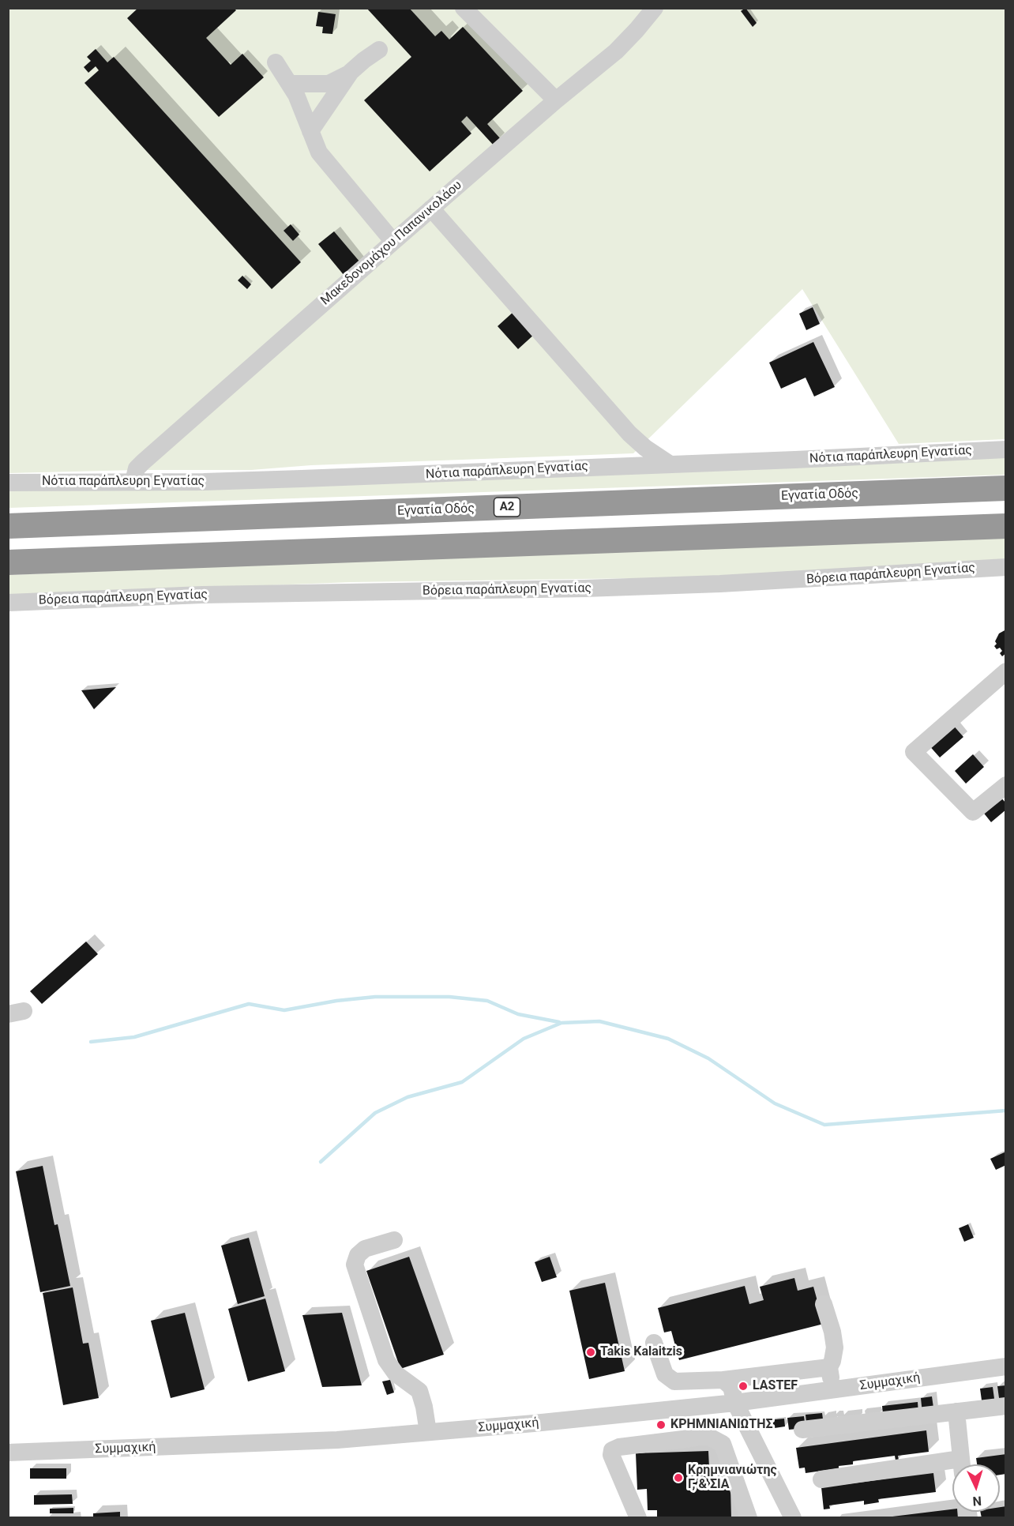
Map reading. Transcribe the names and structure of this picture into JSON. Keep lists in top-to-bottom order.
{
  "streets": {
    "highway": ["Εγνατία Οδός", "Α2"],
    "street": [
      "Μακεδονομάχου Παπανικολάου",
      "Νότια παράπλευρη Εγνατίας",
      "Βόρεια παράπλευρη Εγνατίας",
      "Συμμαχική"
    ]
  },
  "crossings": [
    ["Μακεδονομάχου Παπανικολάου", "Νότια παράπλευρη Εγνατίας"]
  ],
  "places": [
    "Takis Kalaitzis",
    "LASTEF",
    "ΚΡΗΜΝΙΑΝΙΩΤΗΣ",
    "Κρημνιανιώτης Γ, & ΣΙΑ"
  ],
  "north": "bottom"
}
